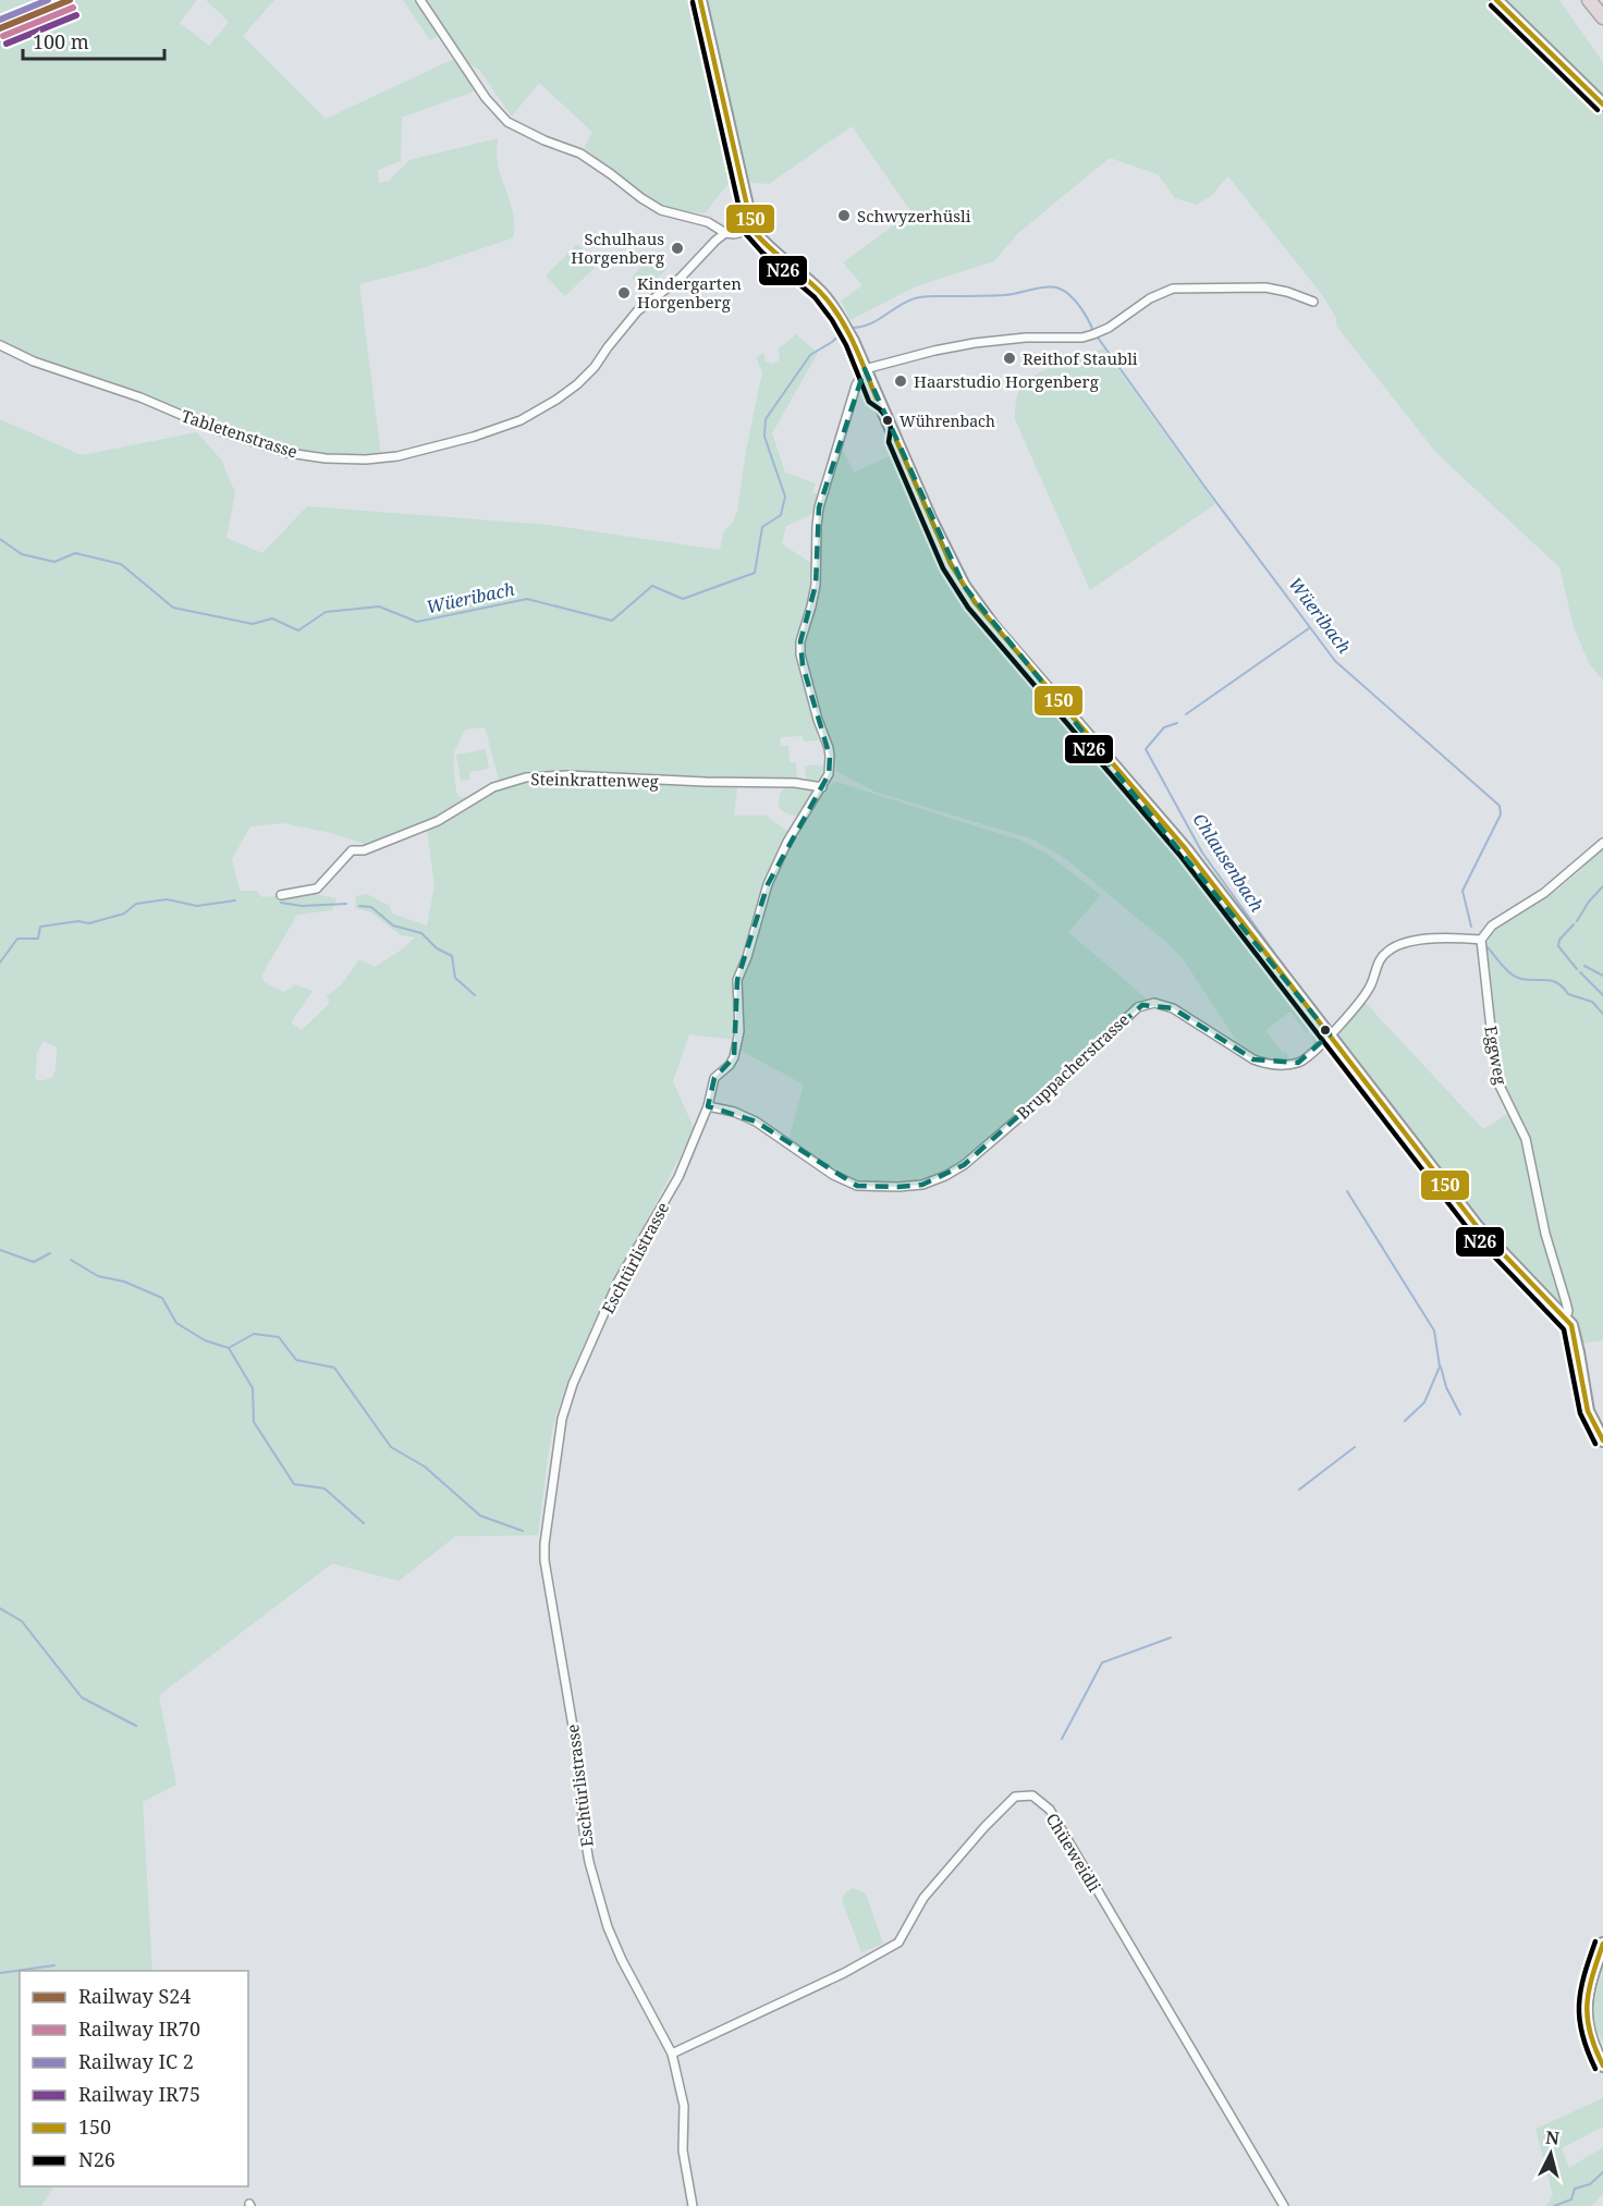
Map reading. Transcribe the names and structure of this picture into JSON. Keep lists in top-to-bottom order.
{
  "streets": {
    "street": [
      "Tabletenstrasse",
      "Steinkrattenweg",
      "Eggweg",
      "Bruppacherstrasse",
      "Eschtürlistrasse",
      "Chüeweidli"
    ]
  },
  "crossings": [
    ["Steinkrattenweg", "Eschtürlistrasse"],
    ["Eggweg", "Bruppacherstrasse"],
    ["Bruppacherstrasse", "Eschtürlistrasse"],
    ["Eschtürlistrasse", "Chüeweidli"]
  ],
  "water": ["Wüeribach", "Chlausenbach"],
  "places": [
    "Schwyzerhüsli",
    "Schulhaus Horgenberg",
    "Kindergarten Horgenberg",
    "Reithof Staubli",
    "Haarstudio Horgenberg",
    "Wührenbach"
  ],
  "lines": [
    "rail line S24",
    "transit line 150",
    "transit line N26",
    "rail line IR70",
    "rail line IR75"
  ],
  "legend": [
    "Railway S24",
    "Railway IR70",
    "Railway IC 2",
    "Railway IR75",
    "150",
    "N26"
  ],
  "scale_bar": "100 m",
  "north": "top"
}
